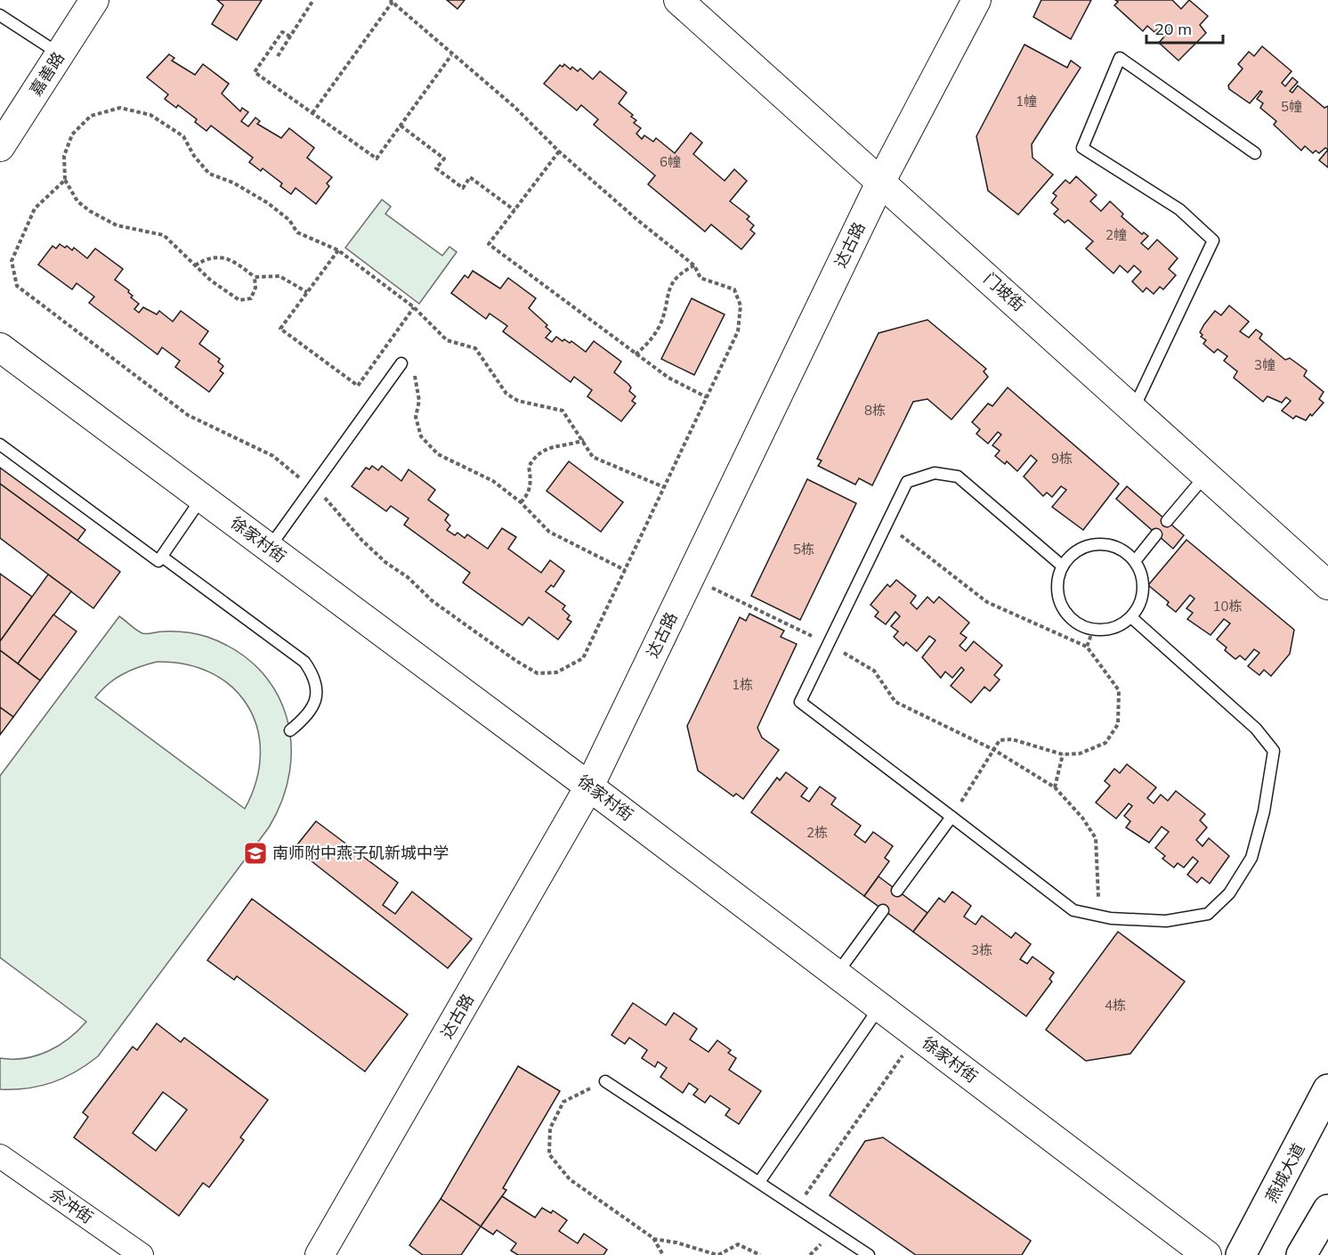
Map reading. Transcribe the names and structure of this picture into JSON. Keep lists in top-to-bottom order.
{
  "streets": {
    "main road": ["燕城大道"],
    "street": [
      "嘉善路",
      "达古路",
      "门坡街",
      "徐家村街",
      "佘冲街"
    ]
  },
  "crossings": [
    ["达古路", "门坡街"],
    ["达古路", "徐家村街"]
  ],
  "places": {
    "school or university": ["南师附中燕子矶新城中学"]
  },
  "house_numbers": [
    "1幢",
    "5幢",
    "6幢",
    "2幢",
    "3幢",
    "8栋",
    "9栋",
    "5栋",
    "10栋",
    "1栋",
    "2栋",
    "3栋",
    "4栋"
  ],
  "scale_bar": "20 m"
}
